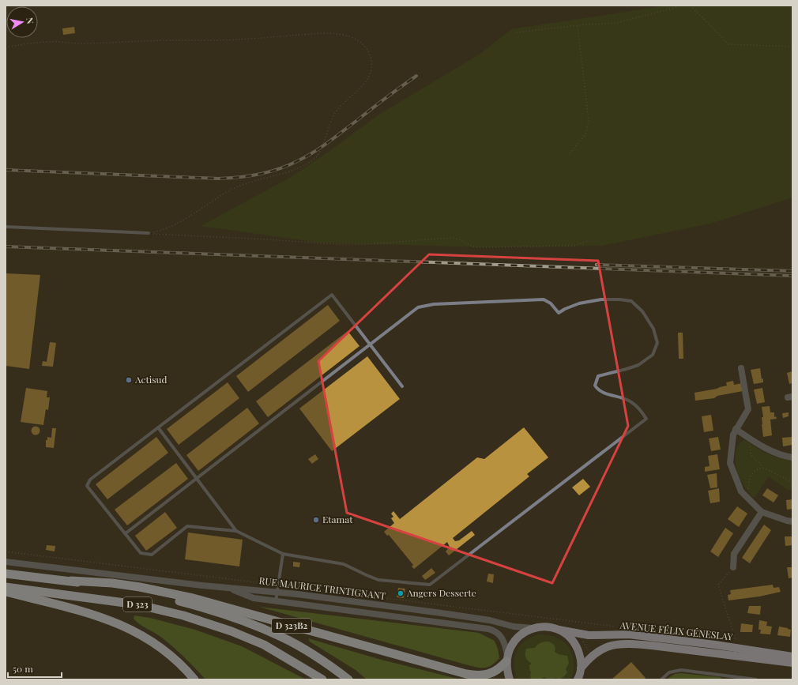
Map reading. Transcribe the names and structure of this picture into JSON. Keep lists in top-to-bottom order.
{
  "streets": {
    "highway": ["D 323", "D 323B2"],
    "main road": ["AVENUE FÉLIX GÉNESLAY"],
    "street": ["RUE MAURICE TRINTIGNANT"]
  },
  "crossings": [
    ["RUE MAURICE TRINTIGNANT", "D 323B2"],
    ["RUE MAURICE TRINTIGNANT", "AVENUE FÉLIX GÉNESLAY"],
    ["D 323", "D 323B2"]
  ],
  "places": ["Actisud", "Etamat", "Angers Desserte"],
  "scale_bar": "50 m",
  "north": "right"
}
